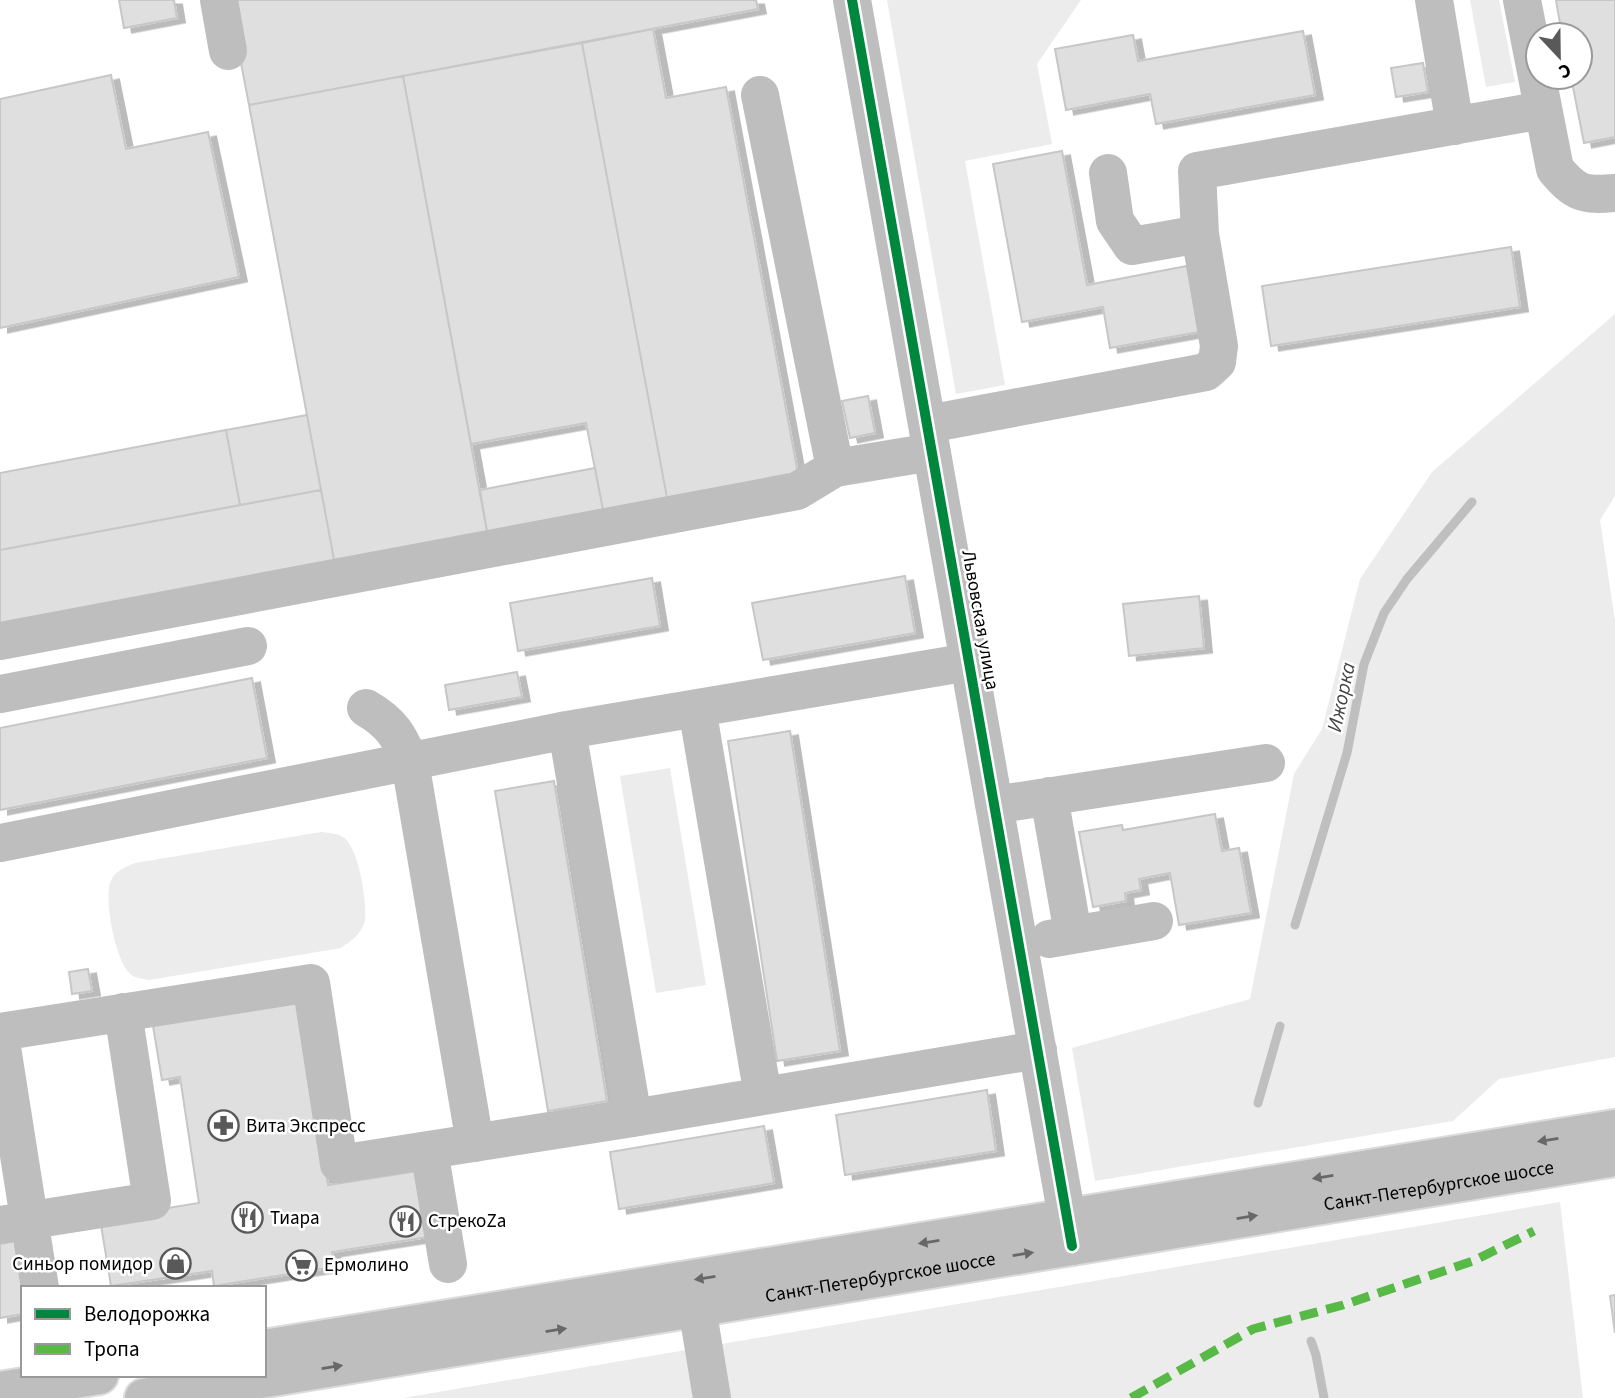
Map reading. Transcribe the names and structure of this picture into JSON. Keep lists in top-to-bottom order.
{
  "streets": {
    "main road": ["Львовская улица", "Санкт-Петербургское шоссе"]
  },
  "crossings": [
    ["Львовская улица", "Санкт-Петербургское шоссе"]
  ],
  "water": ["Ижорка"],
  "places": {
    "pharmacy": ["Вита Экспресс"],
    "restaurant": ["Тиара", "СтрекоZа"],
    "shop": ["Синьор помидор"],
    "supermarket": ["Ермолино"]
  },
  "legend": ["Велодорожка", "Тропа"],
  "north": "bottom"
}
